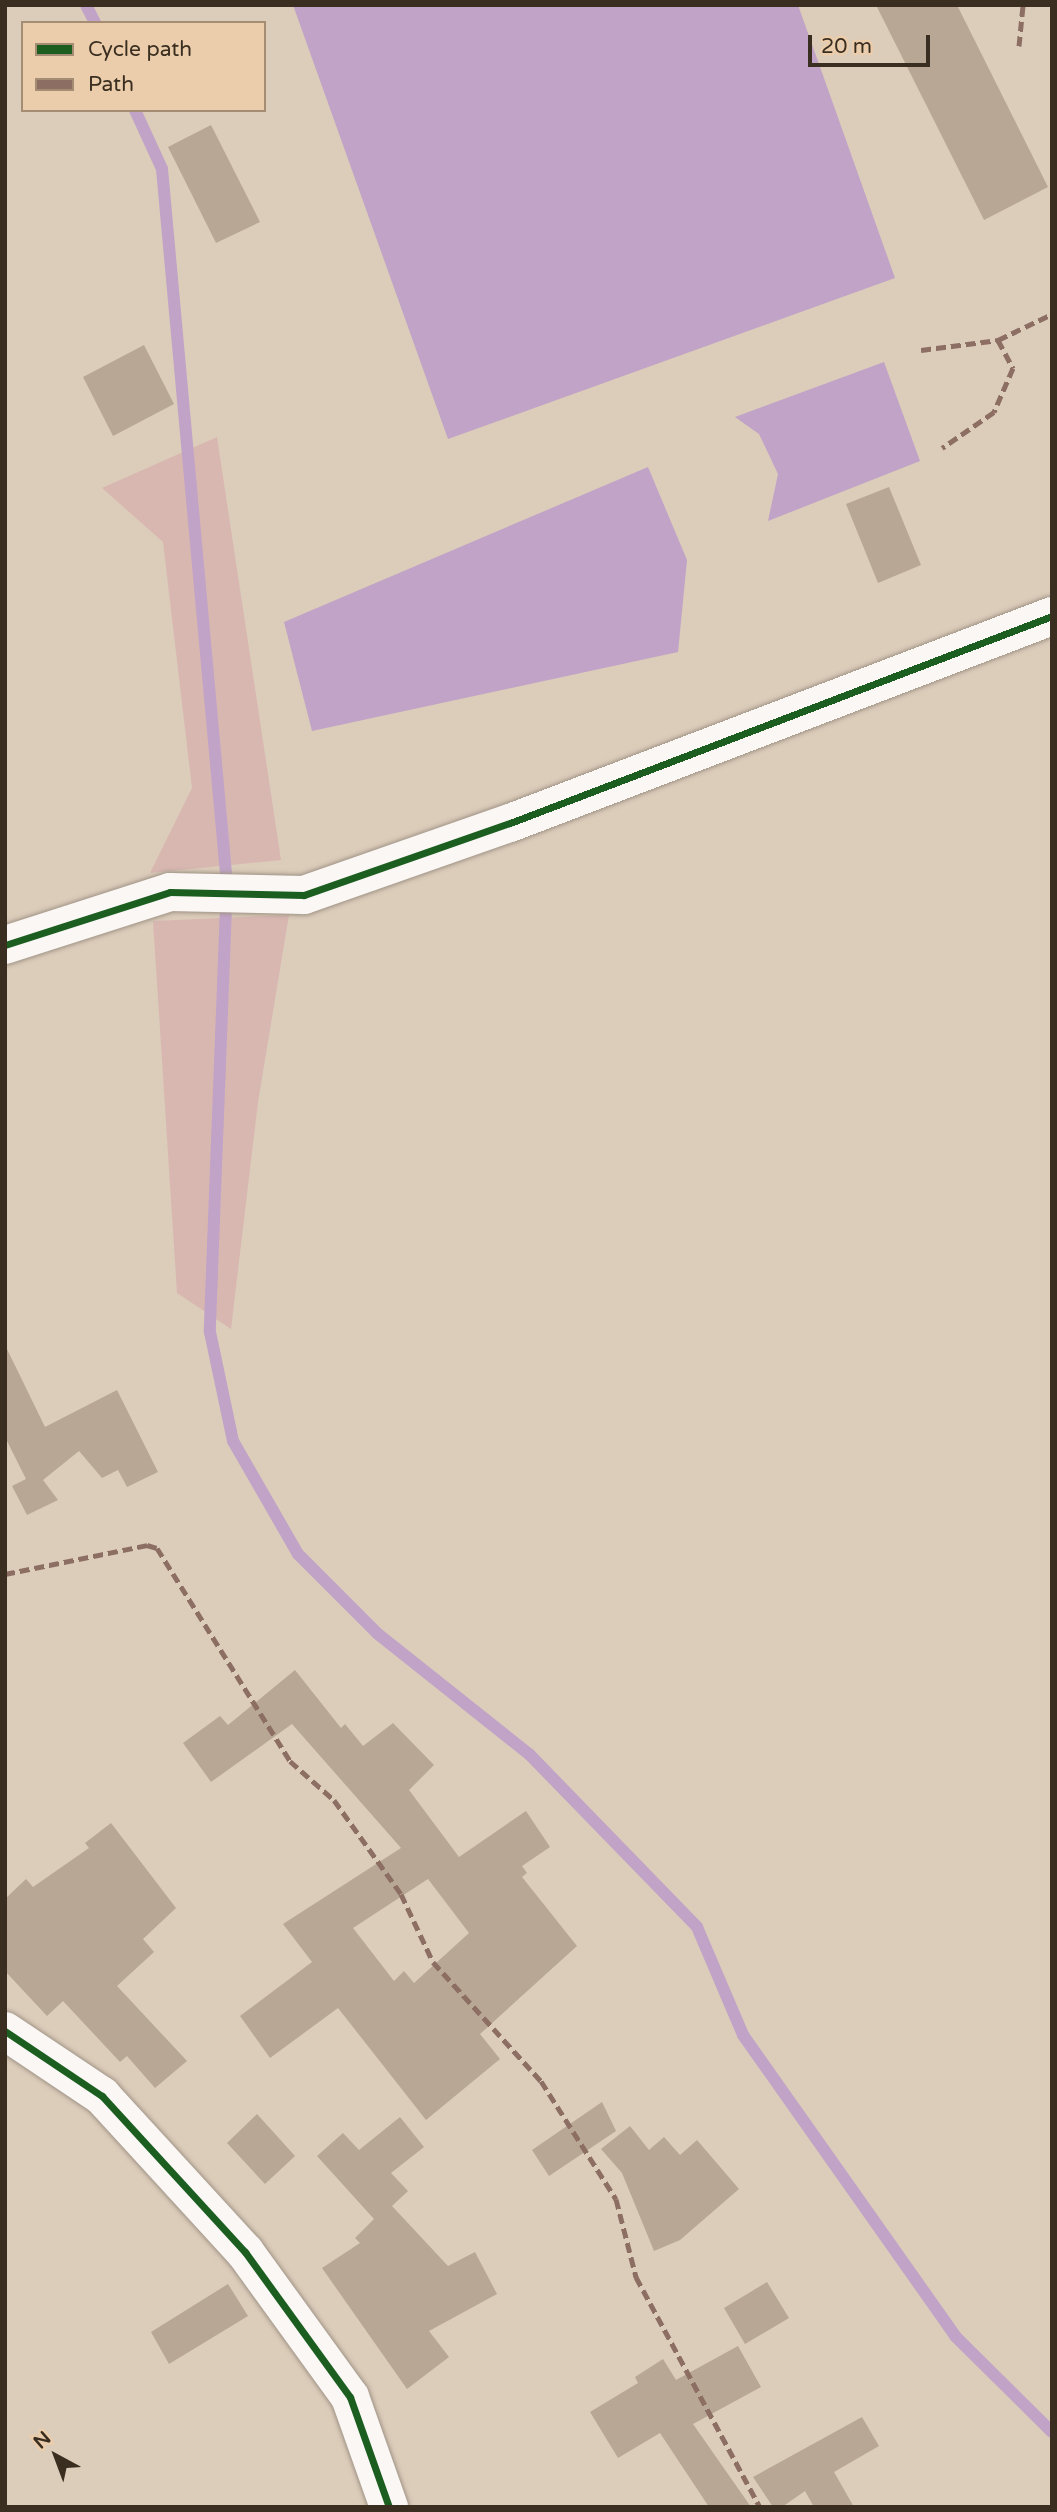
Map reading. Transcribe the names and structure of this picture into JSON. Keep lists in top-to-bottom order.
{
  "legend": ["Cycle path", "Path"],
  "scale_bar": "20 m",
  "north": "top left"
}
